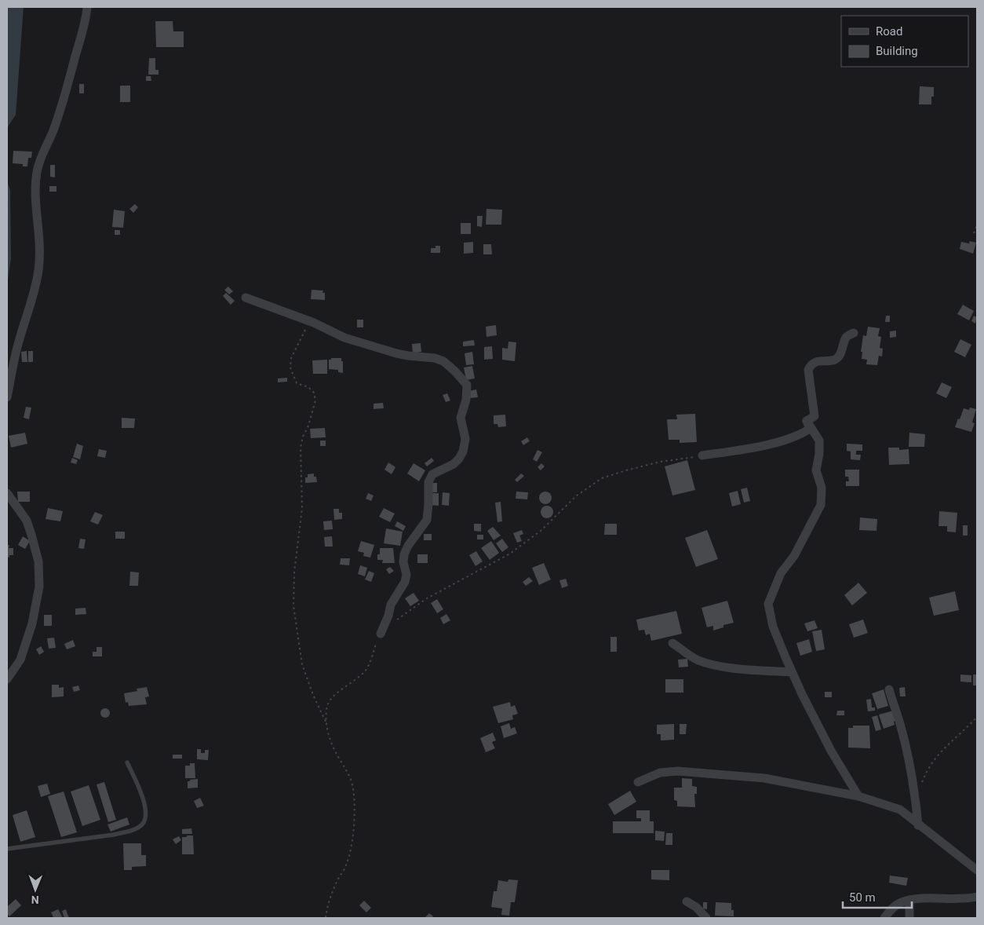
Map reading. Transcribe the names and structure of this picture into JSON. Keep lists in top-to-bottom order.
{
  "legend": ["Road", "Building"],
  "scale_bar": "50 m",
  "north": "bottom"
}
